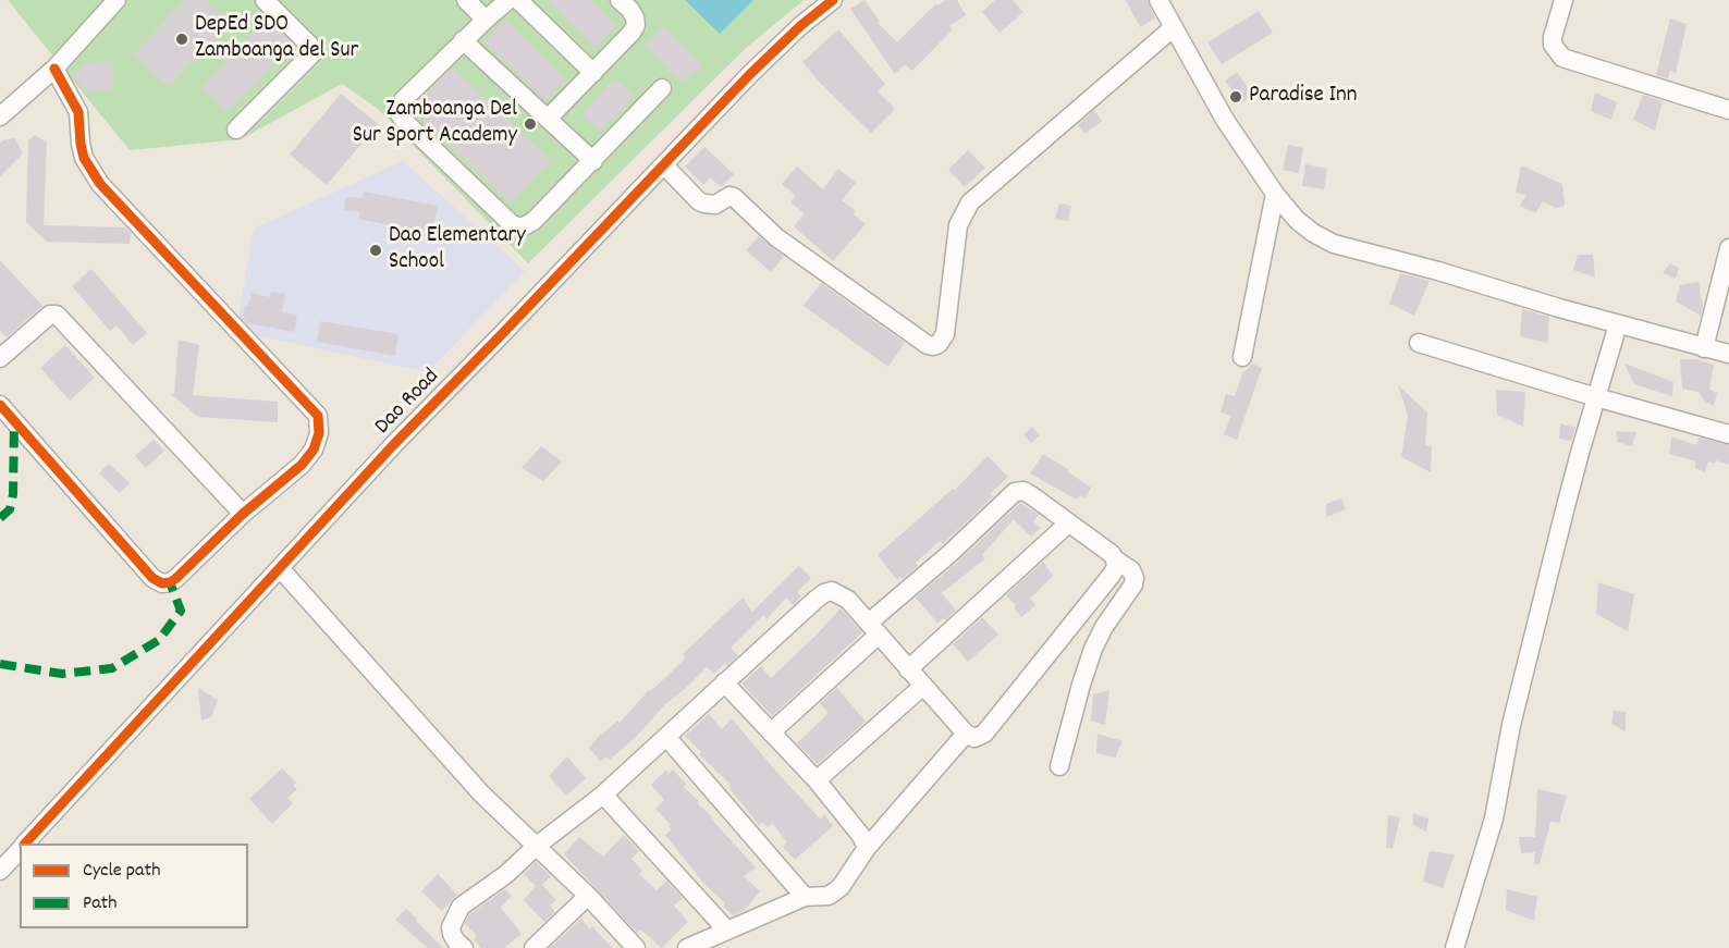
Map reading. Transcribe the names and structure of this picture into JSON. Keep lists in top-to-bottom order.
{
  "streets": {
    "street": ["Dao Road"]
  },
  "places": [
    "DepEd SDO Zamboanga del Sur",
    "Paradise Inn",
    "Zamboanga Del Sur Sport Academy",
    "Dao Elementary School"
  ],
  "legend": ["Cycle path", "Path"]
}
